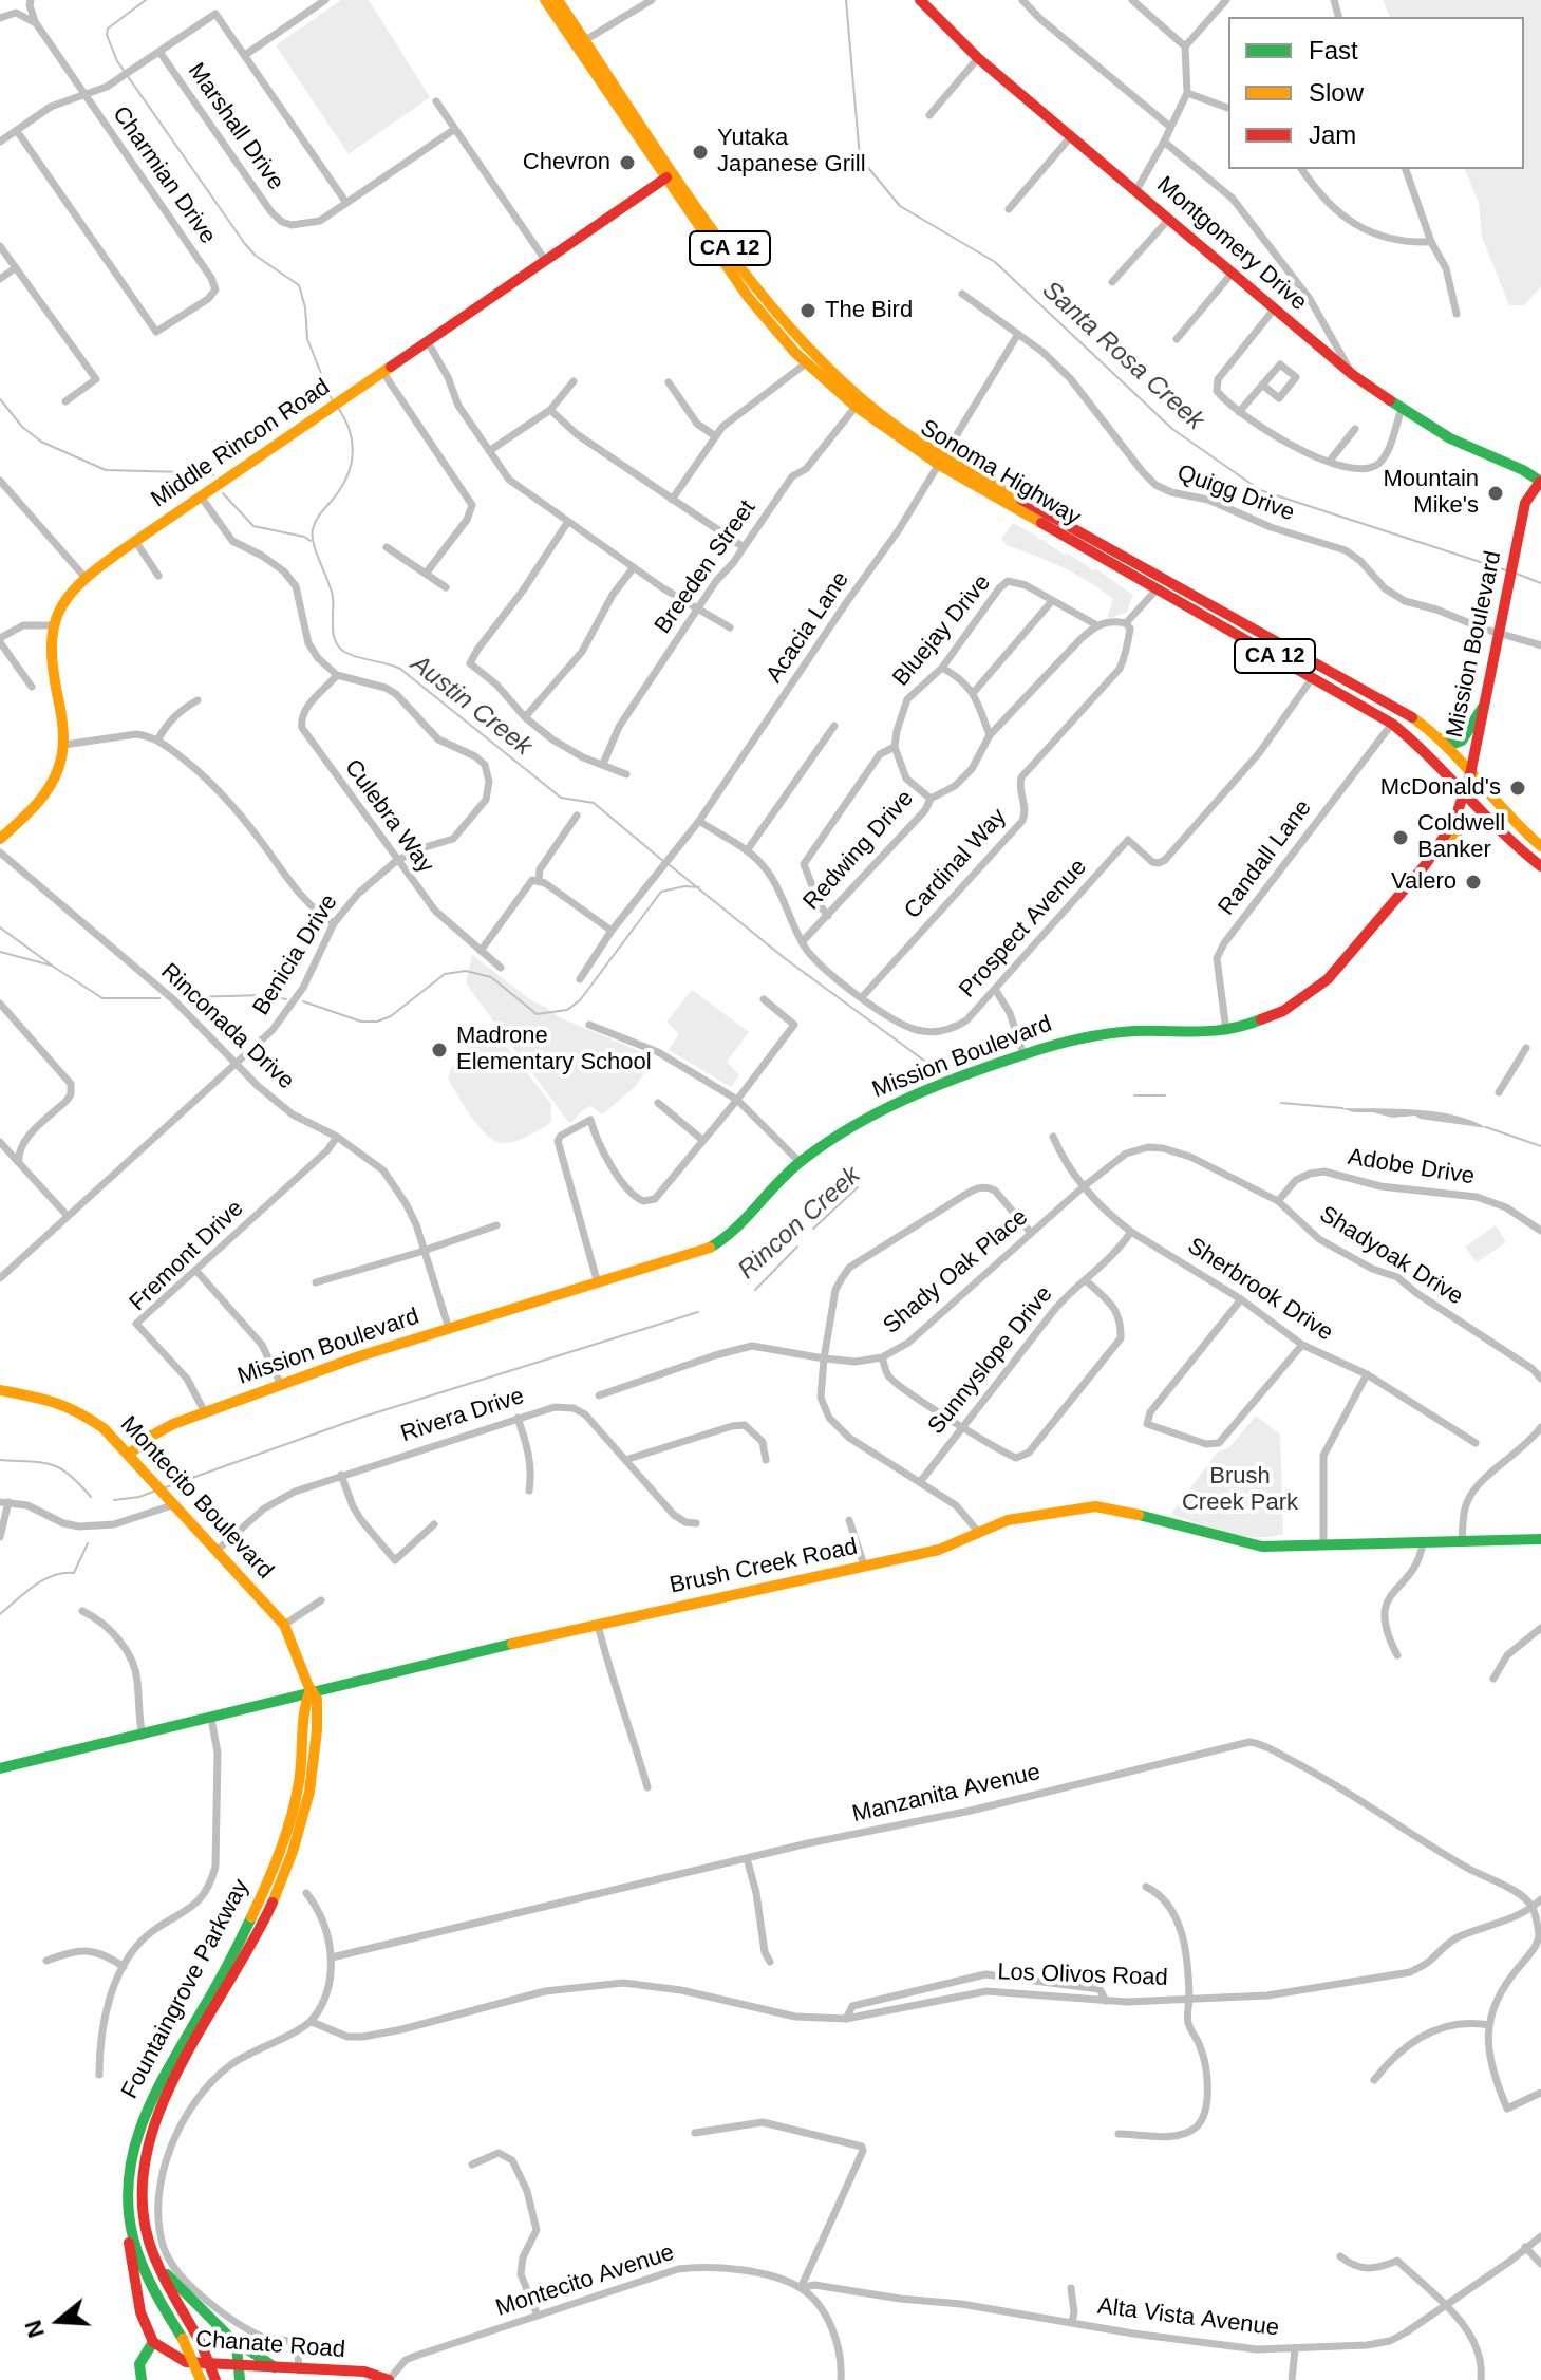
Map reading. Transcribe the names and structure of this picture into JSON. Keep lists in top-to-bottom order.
{
  "streets": {
    "main road": [
      "Montgomery Drive",
      "CA 12",
      "Middle Rincon Road",
      "Sonoma Highway",
      "Mission Boulevard",
      "Montecito Boulevard",
      "Brush Creek Road",
      "Fountaingrove Parkway",
      "Chanate Road"
    ],
    "street": [
      "Marshall Drive",
      "Charmian Drive",
      "Quigg Drive",
      "Breeden Street",
      "Acacia Lane",
      "Bluejay Drive",
      "Culebra Way",
      "Redwing Drive",
      "Randall Lane",
      "Cardinal Way",
      "Prospect Avenue",
      "Benicia Drive",
      "Rinconada Drive",
      "Adobe Drive",
      "Fremont Drive",
      "Shadyoak Drive",
      "Shady Oak Place",
      "Sherbrook Drive",
      "Sunnyslope Drive",
      "Rivera Drive",
      "Manzanita Avenue",
      "Los Olivos Road",
      "Montecito Avenue",
      "Alta Vista Avenue"
    ]
  },
  "crossings": [
    ["Montgomery Drive", "Mission Boulevard"],
    ["Middle Rincon Road", "Sonoma Highway"],
    ["Sonoma Highway", "Breeden Street"],
    ["Sonoma Highway", "Acacia Lane"],
    ["Sonoma Highway", "Mission Boulevard"],
    ["Sonoma Highway", "Randall Lane"],
    ["Sonoma Highway", "Prospect Avenue"],
    ["Quigg Drive", "Acacia Lane"],
    ["Quigg Drive", "Mission Boulevard"],
    ["Acacia Lane", "Prospect Avenue"],
    ["Bluejay Drive", "Redwing Drive"],
    ["Mission Boulevard", "Randall Lane"],
    ["Mission Boulevard", "Rinconada Drive"],
    ["Mission Boulevard", "Fremont Drive"],
    ["Mission Boulevard", "Montecito Boulevard"],
    ["Culebra Way", "Benicia Drive"],
    ["Redwing Drive", "Prospect Avenue"],
    ["Cardinal Way", "Prospect Avenue"],
    ["Benicia Drive", "Rinconada Drive"],
    ["Rinconada Drive", "Fremont Drive"],
    ["Adobe Drive", "Shadyoak Drive"],
    ["Shadyoak Drive", "Shady Oak Place"],
    ["Shadyoak Drive", "Sherbrook Drive"],
    ["Shady Oak Place", "Sherbrook Drive"],
    ["Sherbrook Drive", "Sunnyslope Drive"],
    ["Rivera Drive", "Montecito Boulevard"],
    ["Montecito Boulevard", "Brush Creek Road"],
    ["Montecito Boulevard", "Fountaingrove Parkway"],
    ["Brush Creek Road", "Fountaingrove Parkway"],
    ["Manzanita Avenue", "Los Olivos Road"],
    ["Montecito Avenue", "Alta Vista Avenue"],
    ["Montecito Avenue", "Chanate Road"]
  ],
  "water": ["Santa Rosa Creek", "Austin Creek", "Rincon Creek"],
  "parks": ["Brush Creek Park"],
  "places": [
    "Yutaka Japanese Grill",
    "Chevron",
    "The Bird",
    "Mountain Mike's",
    "McDonald's",
    "Coldwell Banker",
    "Valero",
    "Madrone Elementary School"
  ],
  "legend": ["Fast", "Slow", "Jam"],
  "north": "left"
}
